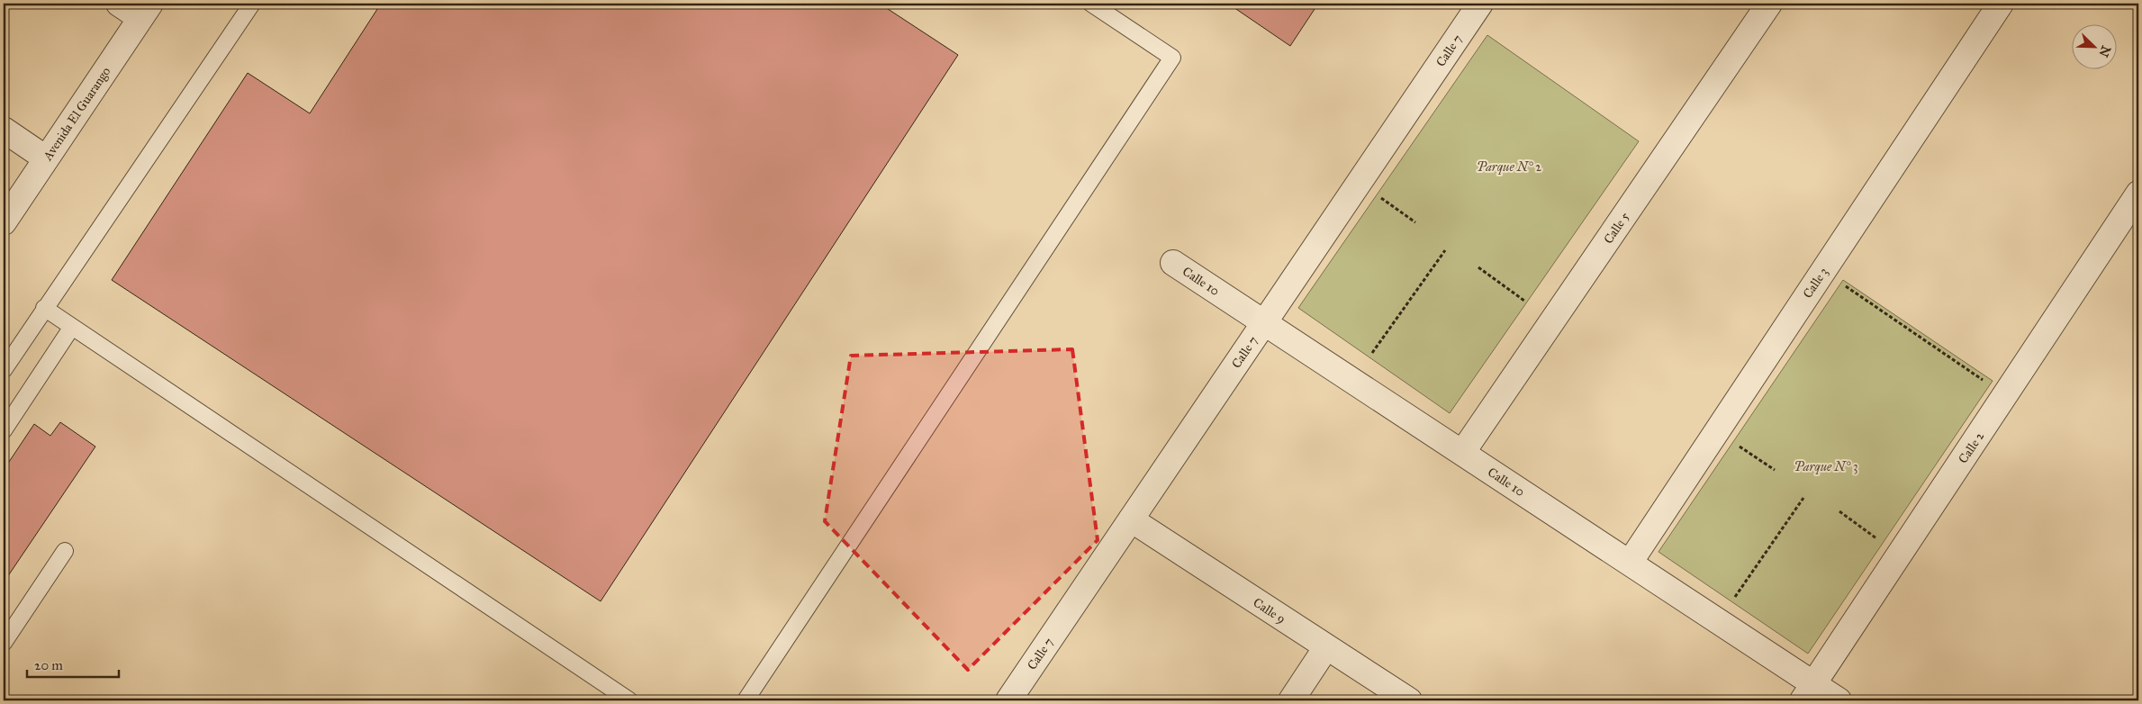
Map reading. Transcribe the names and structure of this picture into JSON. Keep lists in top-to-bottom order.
{
  "streets": {
    "street": [
      "Calle 7",
      "Avenida El Guarango",
      "Calle 5",
      "Calle 10",
      "Calle 3",
      "Calle 2",
      "Calle 9"
    ]
  },
  "crossings": [
    ["Calle 7", "Calle 10"],
    ["Calle 7", "Calle 9"],
    ["Calle 5", "Calle 10"],
    ["Calle 10", "Calle 3"],
    ["Calle 10", "Calle 2"]
  ],
  "parks": ["Parque N° 2", "Parque N° 3"],
  "scale_bar": "20 m",
  "north": "bottom right"
}
